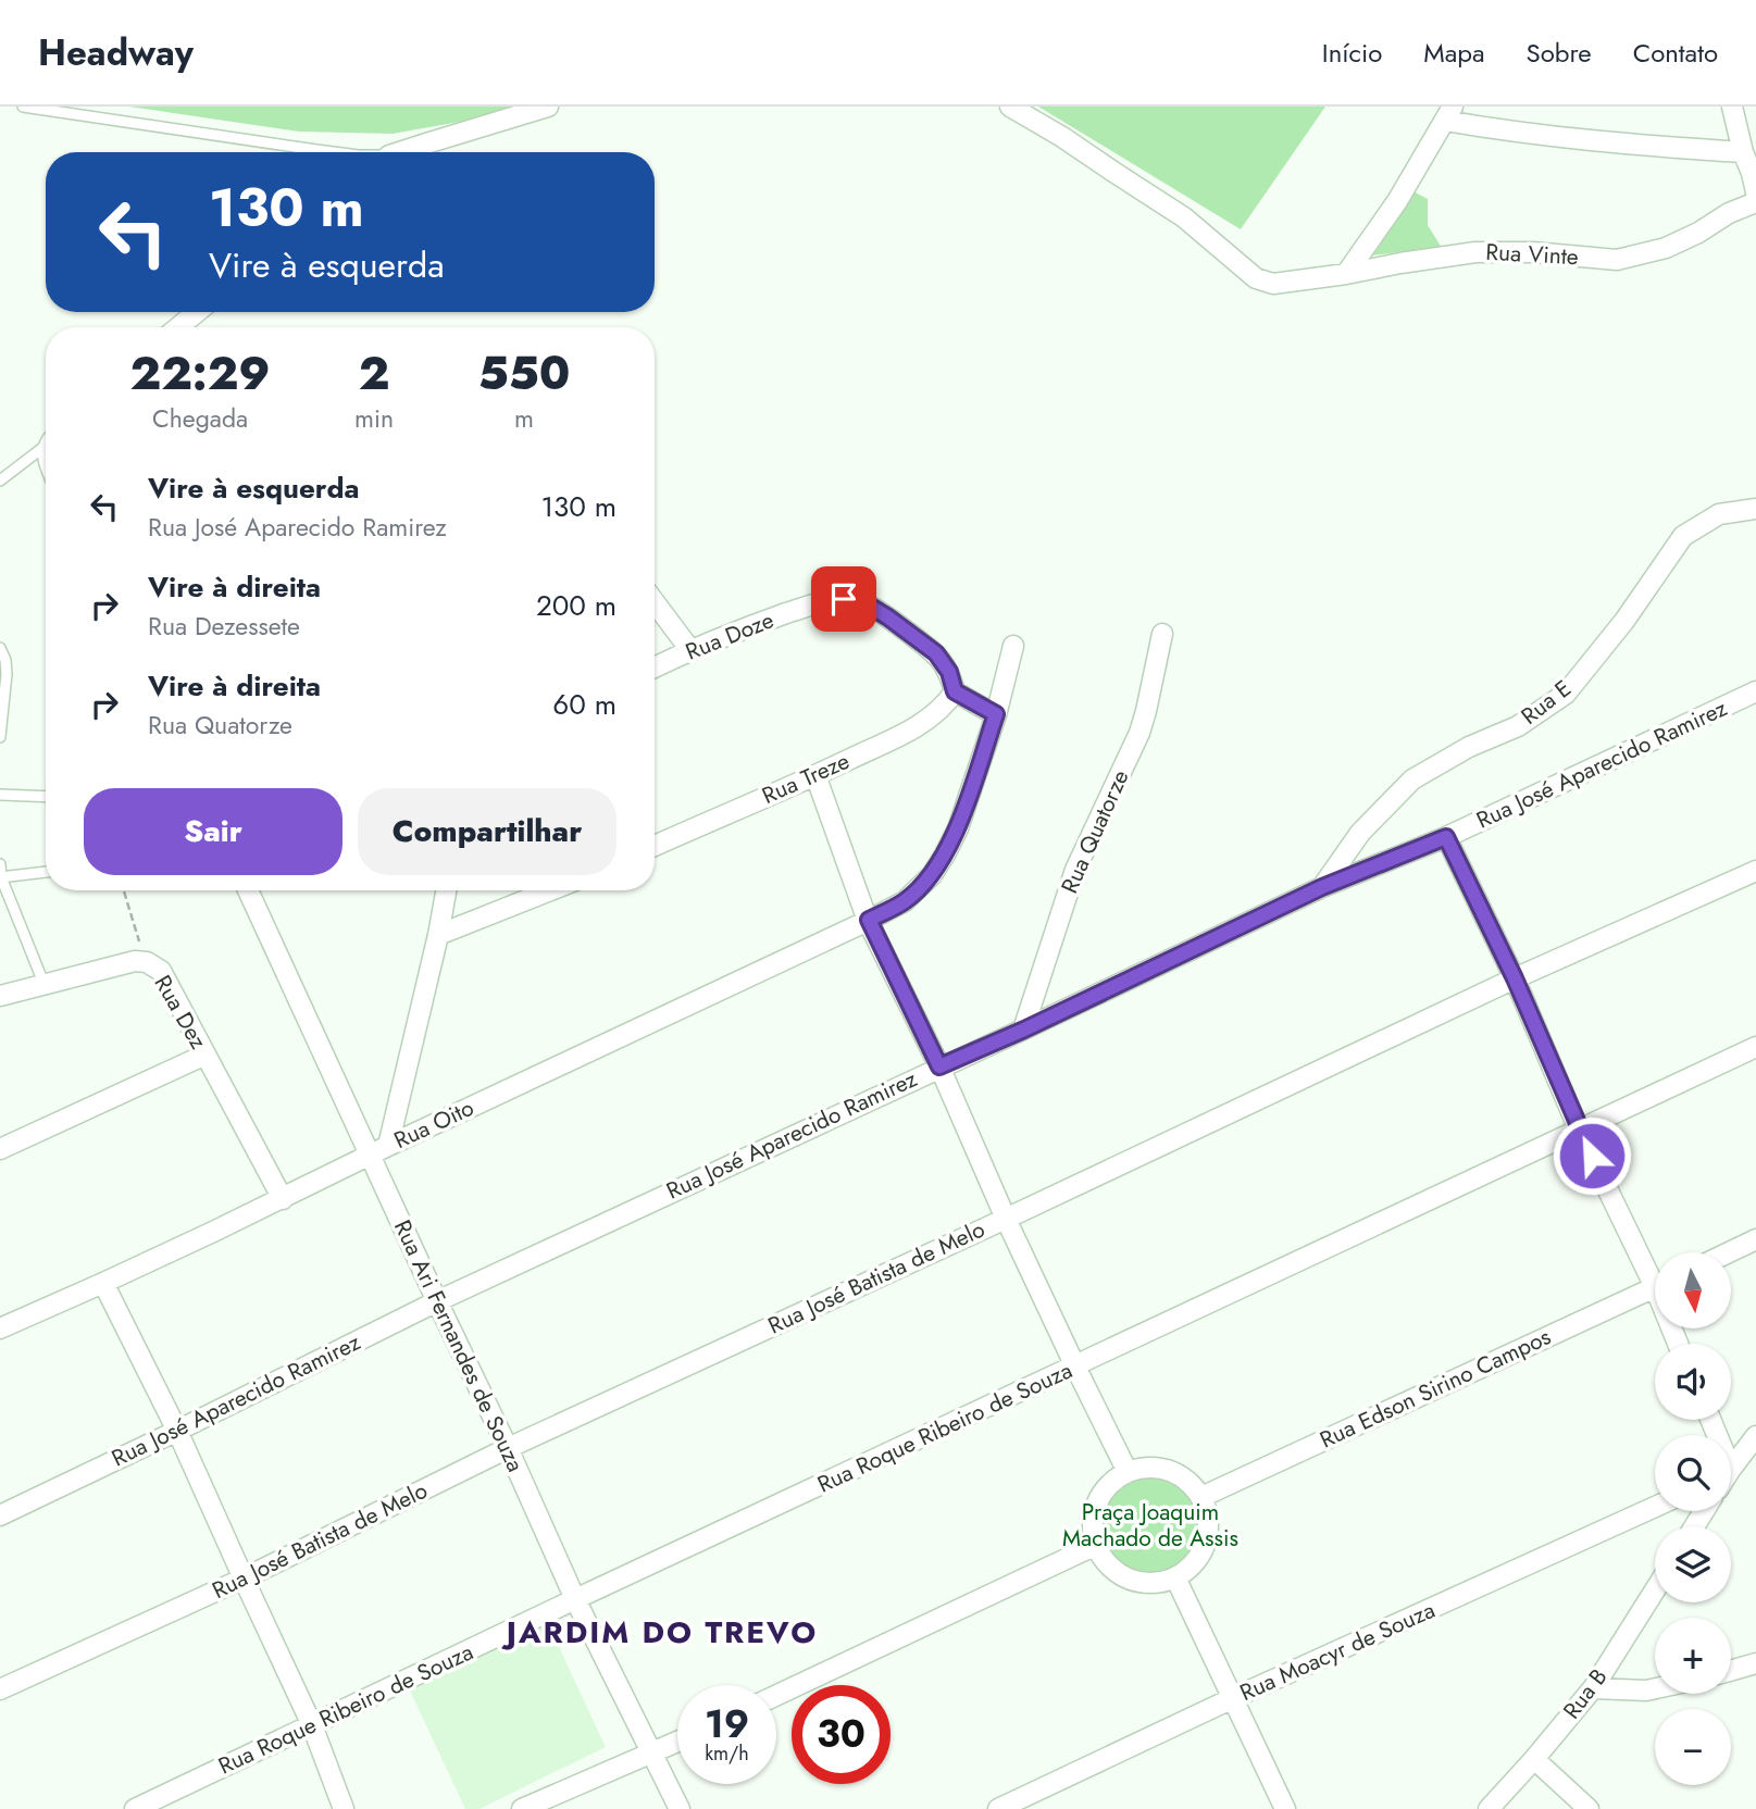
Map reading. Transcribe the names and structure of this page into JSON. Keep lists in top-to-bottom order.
{
  "streets": {
    "street": [
      "Rua Vinte",
      "Rua Doze",
      "Rua E",
      "Rua José Aparecido Ramirez",
      "Rua Treze",
      "Rua Quatorze",
      "Rua Dez",
      "Rua Oito",
      "Rua José Batista de Melo",
      "Rua Ari Fernandes de Souza",
      "Rua Edson Sirino Campos",
      "Rua Roque Ribeiro de Souza",
      "Rua Moacyr de Souza",
      "Rua B"
    ]
  },
  "crossings": [
    ["Rua Doze", "Rua Treze"],
    ["Rua E", "Rua José Aparecido Ramirez"],
    ["Rua José Aparecido Ramirez", "Rua Quatorze"],
    ["Rua José Aparecido Ramirez", "Rua Ari Fernandes de Souza"],
    ["Rua Dez", "Rua Oito"],
    ["Rua Oito", "Rua Ari Fernandes de Souza"],
    ["Rua José Batista de Melo", "Rua Ari Fernandes de Souza"],
    ["Rua Ari Fernandes de Souza", "Rua Roque Ribeiro de Souza"]
  ],
  "districts": ["JARDIM DO TREVO"],
  "parks": ["Praça Joaquim Machado de Assis"],
  "north": "bottom",
  "page": {
    "header": "Headway",
    "nav": [
      "Início",
      "Mapa",
      "Sobre",
      "Contato"
    ],
    "turn": ["130 m", "Vire à esquerda"],
    "eta": [
      "22:29",
      "Chegada",
      "2",
      "min",
      "550",
      "m"
    ],
    "list": [
      {
        "name": "Vire à esquerda",
        "note": "Rua José Aparecido Ramirez",
        "value": "130 m"
      },
      {
        "name": "Vire à direita",
        "note": "Rua Dezessete",
        "value": "200 m"
      },
      {
        "name": "Vire à direita",
        "note": "Rua Quatorze",
        "value": "60 m"
      }
    ],
    "buttons": ["Sair", "Compartilhar"],
    "map_buttons": ["+", "−"],
    "speed": "19 km/h",
    "limit": "30"
  }
}
